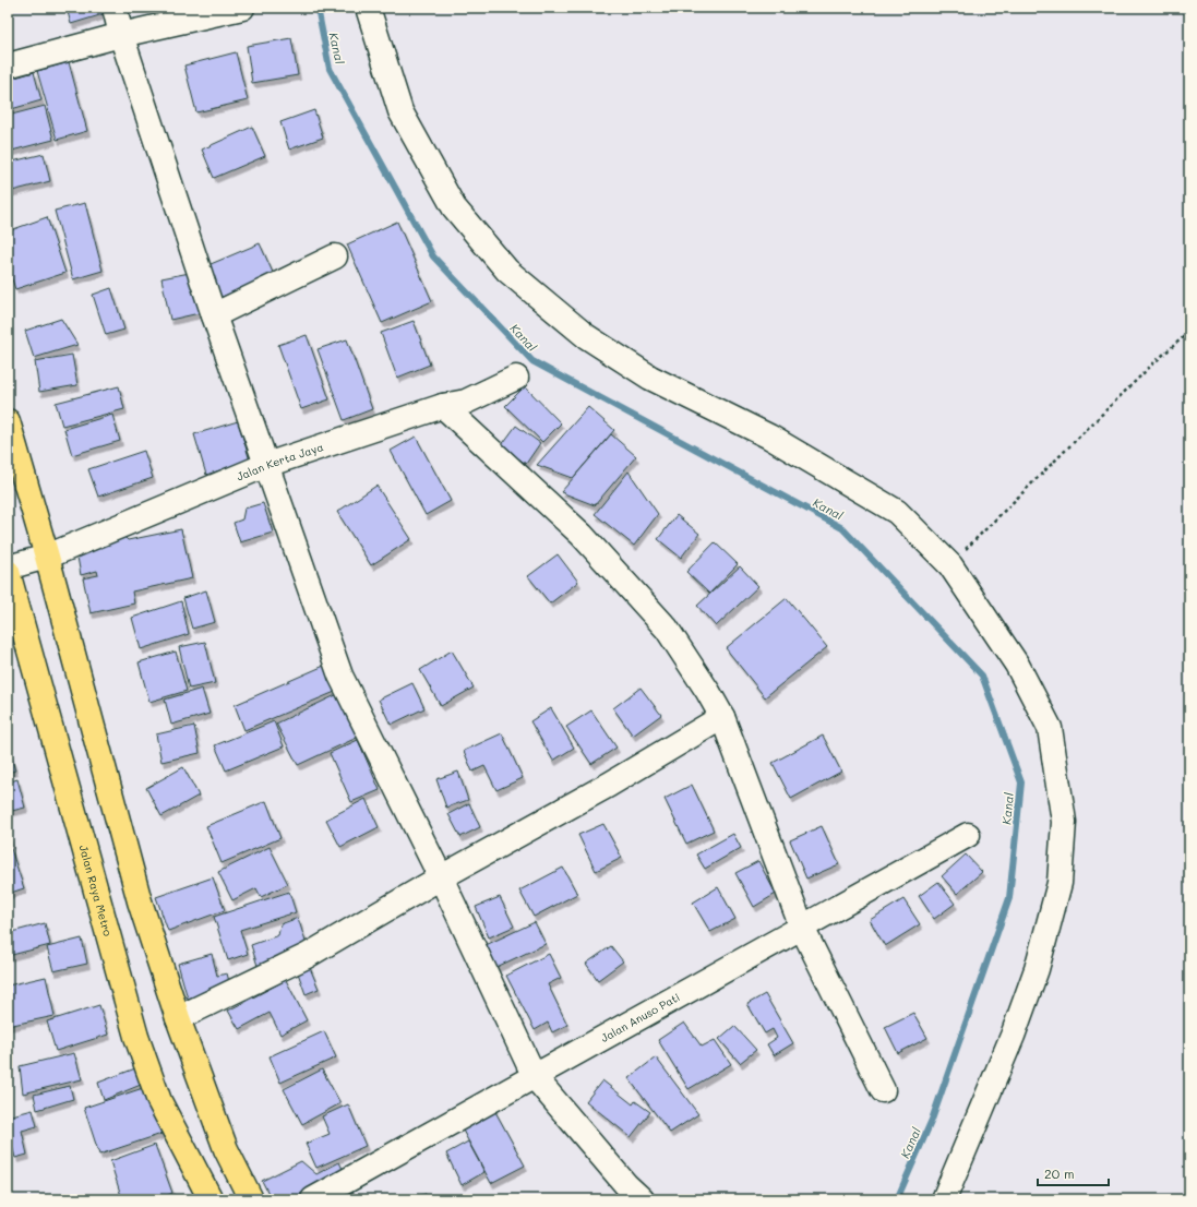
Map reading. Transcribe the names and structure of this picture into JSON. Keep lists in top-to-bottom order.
{
  "streets": {
    "highway": ["Jalan Raya Metro"],
    "street": ["Jalan Kerta Jaya", "Jalan Anuso Pati"]
  },
  "water": ["Kanal"],
  "scale_bar": "20 m"
}
